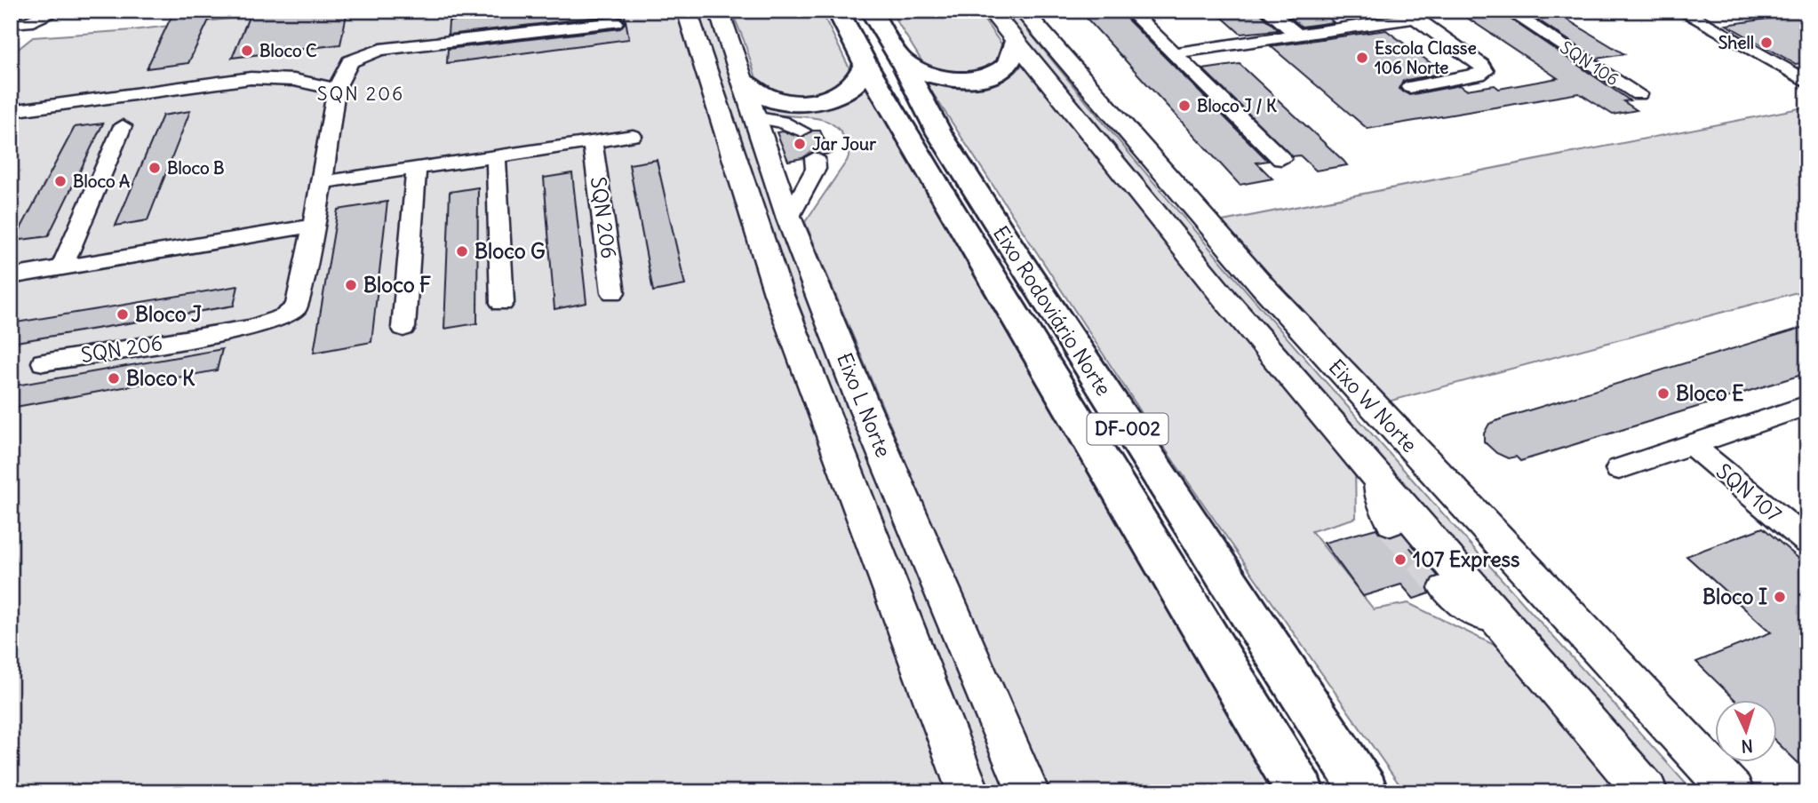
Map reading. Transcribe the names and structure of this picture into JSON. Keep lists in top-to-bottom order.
{
  "streets": {
    "highway": ["Eixo Rodoviário Norte", "DF-002"],
    "main road": ["Eixo L Norte", "Eixo W Norte"],
    "street": ["SQN 106", "SQN 206", "SQN 107"]
  },
  "districts": ["SQN 206"],
  "places": [
    "Shell",
    "Bloco C",
    "Escola Classe 106 Norte",
    "Bloco J / K",
    "Jar Jour",
    "Bloco B",
    "Bloco A",
    "Bloco G",
    "Bloco F",
    "Bloco J",
    "Bloco K",
    "Bloco E",
    "107 Express",
    "Bloco I"
  ],
  "north": "bottom"
}
